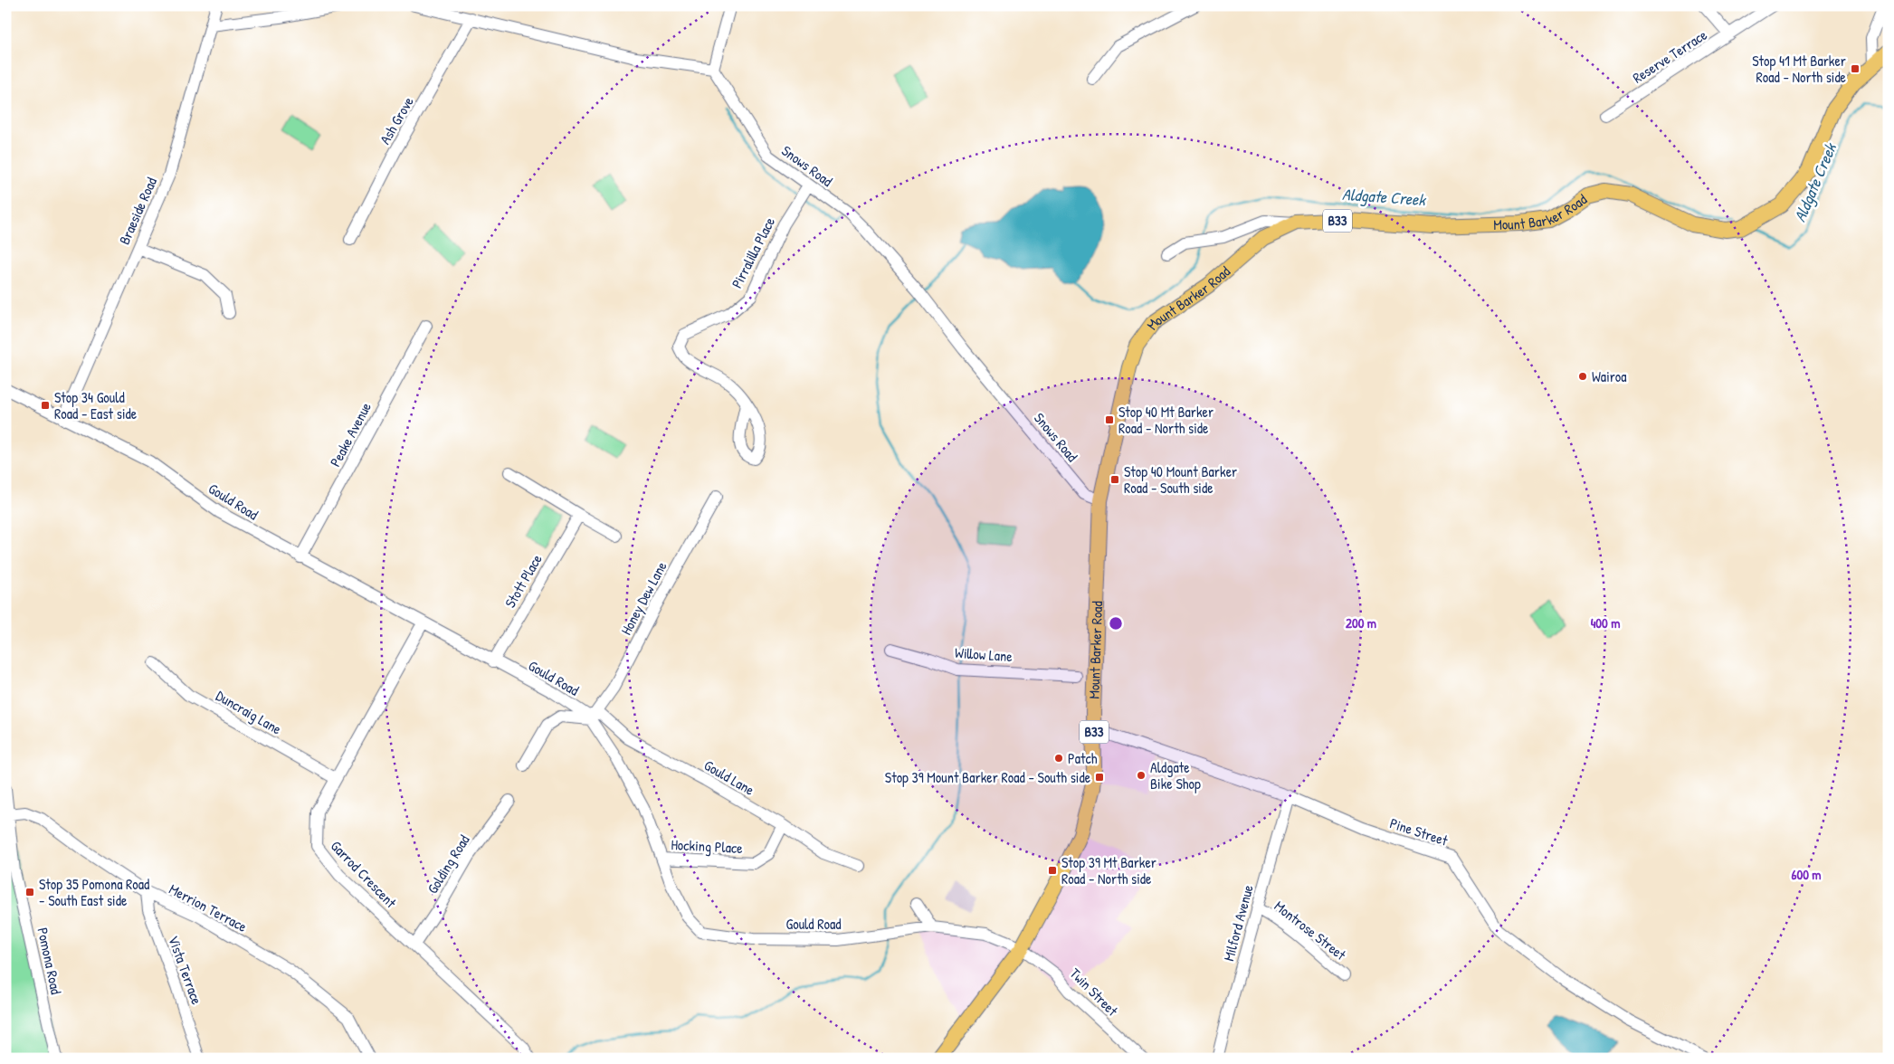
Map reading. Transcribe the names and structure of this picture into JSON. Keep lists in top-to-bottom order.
{
  "streets": {
    "main road": ["Mount Barker Road", "B33"],
    "street": [
      "Reserve Terrace",
      "Ash Grove",
      "Snows Road",
      "Braeside Road",
      "Pirralilla Place",
      "Peake Avenue",
      "Gould Road",
      "Stott Place",
      "Honey Dew Lane",
      "Willow Lane",
      "Duncraig Lane",
      "Gould Lane",
      "Pine Street",
      "Hocking Place",
      "Golding Road",
      "Garrod Crescent",
      "Merrion Terrace",
      "Milford Avenue",
      "Montrose Street",
      "Pomona Road",
      "Vista Terrace",
      "Twin Street"
    ]
  },
  "crossings": [
    ["Snows Road", "Mount Barker Road"],
    ["Snows Road", "Pirralilla Place"],
    ["Mount Barker Road", "Gould Road"],
    ["Mount Barker Road", "Pine Street"],
    ["Mount Barker Road", "Twin Street"],
    ["Braeside Road", "Gould Road"],
    ["Peake Avenue", "Gould Road"],
    ["Gould Road", "Stott Place"],
    ["Gould Road", "Honey Dew Lane"],
    ["Gould Road", "Gould Lane"],
    ["Gould Road", "Hocking Place"],
    ["Gould Road", "Garrod Crescent"],
    ["Gould Road", "Twin Street"],
    ["Honey Dew Lane", "Gould Lane"],
    ["Duncraig Lane", "Garrod Crescent"],
    ["Gould Lane", "Hocking Place"],
    ["Pine Street", "Milford Avenue"],
    ["Golding Road", "Garrod Crescent"],
    ["Merrion Terrace", "Pomona Road"],
    ["Merrion Terrace", "Vista Terrace"],
    ["Milford Avenue", "Montrose Street"]
  ],
  "water": ["Aldgate Creek"],
  "places": {
    "transit": [
      "Stop 41 Mt Barker Road - North side",
      "Stop 34 Gould Road - East side",
      "Stop 40 Mt Barker Road - North side",
      "Stop 40 Mount Barker Road - South side",
      "Stop 39 Mount Barker Road - South side",
      "Stop 39 Mt Barker Road - North side",
      "Stop 35 Pomona Road - South East side"
    ],
    "other": ["Wairoa", "Patch", "Aldgate Bike Shop"]
  },
  "rings": ["200 m", "400 m", "600 m"]
}
